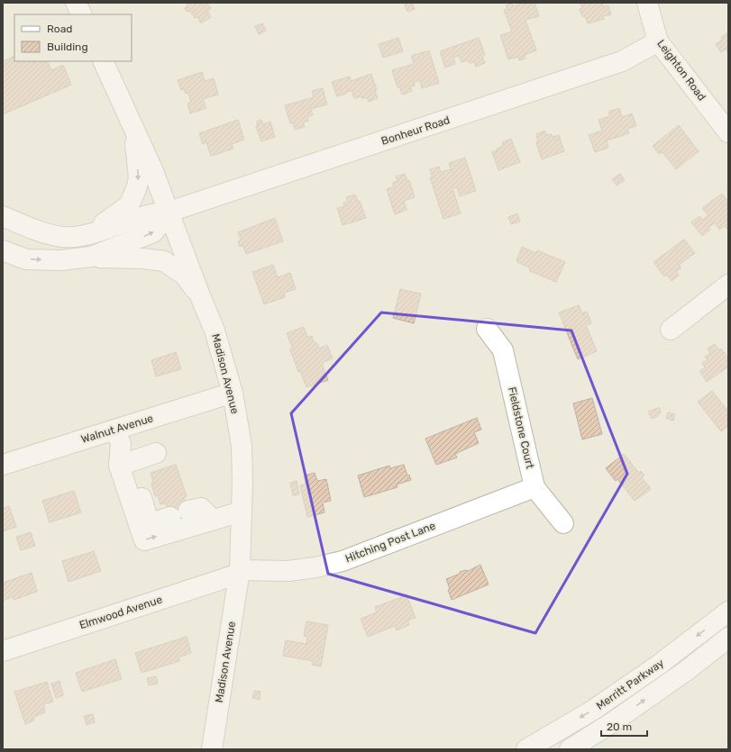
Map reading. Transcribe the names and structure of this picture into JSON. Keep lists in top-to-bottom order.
{
  "streets": {
    "main road": [
      "Leighton Road",
      "Bonheur Road",
      "Madison Avenue",
      "Fieldstone Court",
      "Walnut Avenue",
      "Hitching Post Lane",
      "Elmwood Avenue",
      "Merritt Parkway"
    ]
  },
  "crossings": [
    ["Leighton Road", "Bonheur Road"],
    ["Bonheur Road", "Madison Avenue"],
    ["Madison Avenue", "Walnut Avenue"],
    ["Madison Avenue", "Hitching Post Lane"],
    ["Madison Avenue", "Elmwood Avenue"],
    ["Fieldstone Court", "Hitching Post Lane"],
    ["Hitching Post Lane", "Elmwood Avenue"]
  ],
  "legend": ["Road", "Building"],
  "scale_bar": "20 m"
}
